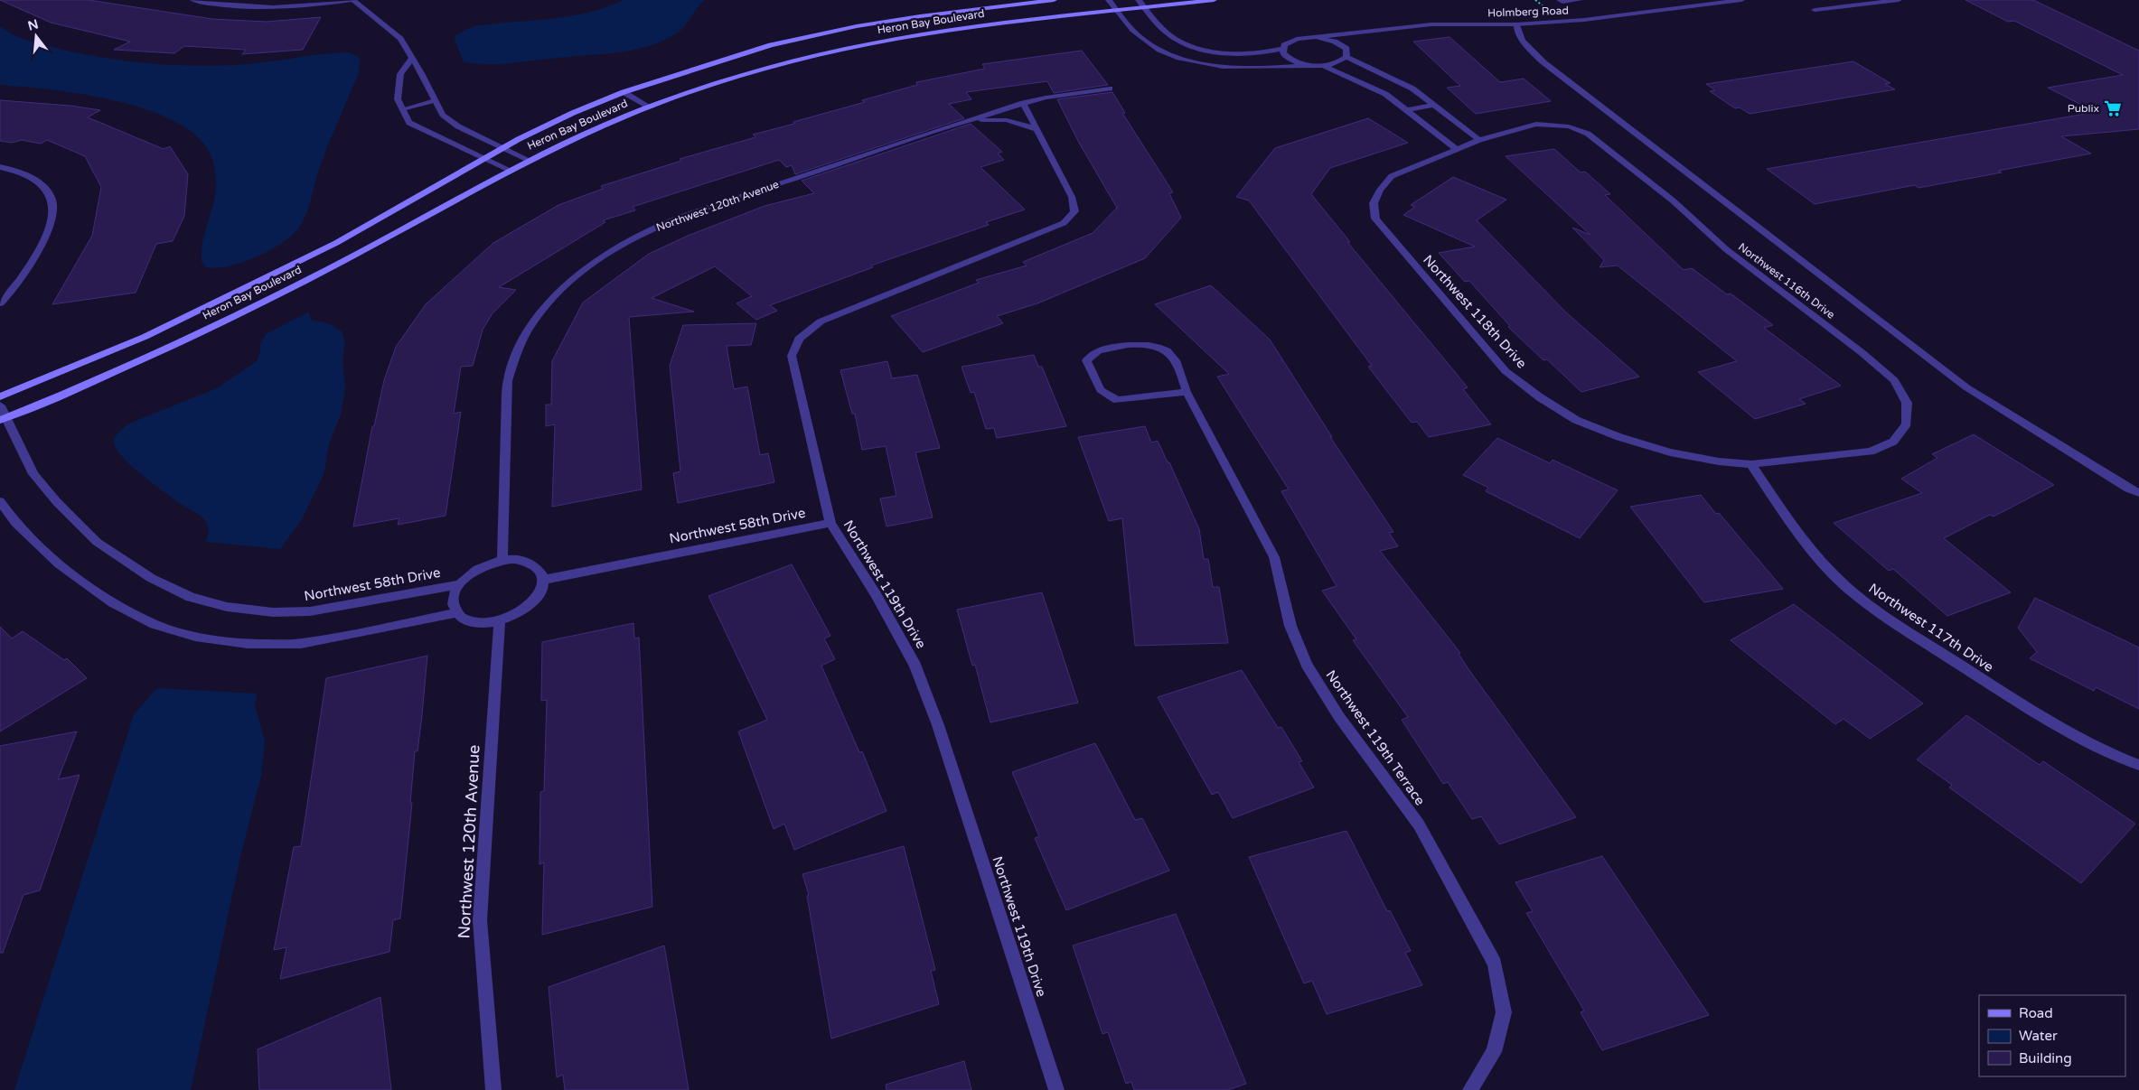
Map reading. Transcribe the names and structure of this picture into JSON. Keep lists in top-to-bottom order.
{
  "streets": {
    "street": [
      "Holmberg Road",
      "Heron Bay Boulevard",
      "Northwest 120th Avenue",
      "Northwest 116th Drive",
      "Northwest 118th Drive",
      "Northwest 58th Drive",
      "Northwest 119th Drive",
      "Northwest 117th Drive",
      "Northwest 119th Terrace"
    ]
  },
  "crossings": [
    ["Holmberg Road", "Heron Bay Boulevard"],
    ["Heron Bay Boulevard", "Northwest 58th Drive"],
    ["Northwest 120th Avenue", "Northwest 58th Drive"],
    ["Northwest 120th Avenue", "Northwest 119th Drive"],
    ["Northwest 116th Drive", "Northwest 118th Drive"],
    ["Northwest 116th Drive", "Northwest 117th Drive"],
    ["Northwest 118th Drive", "Northwest 117th Drive"],
    ["Northwest 58th Drive", "Northwest 119th Drive"]
  ],
  "places": {
    "supermarket": ["Publix"]
  },
  "legend": ["Road", "Water", "Building"],
  "north": "top"
}
